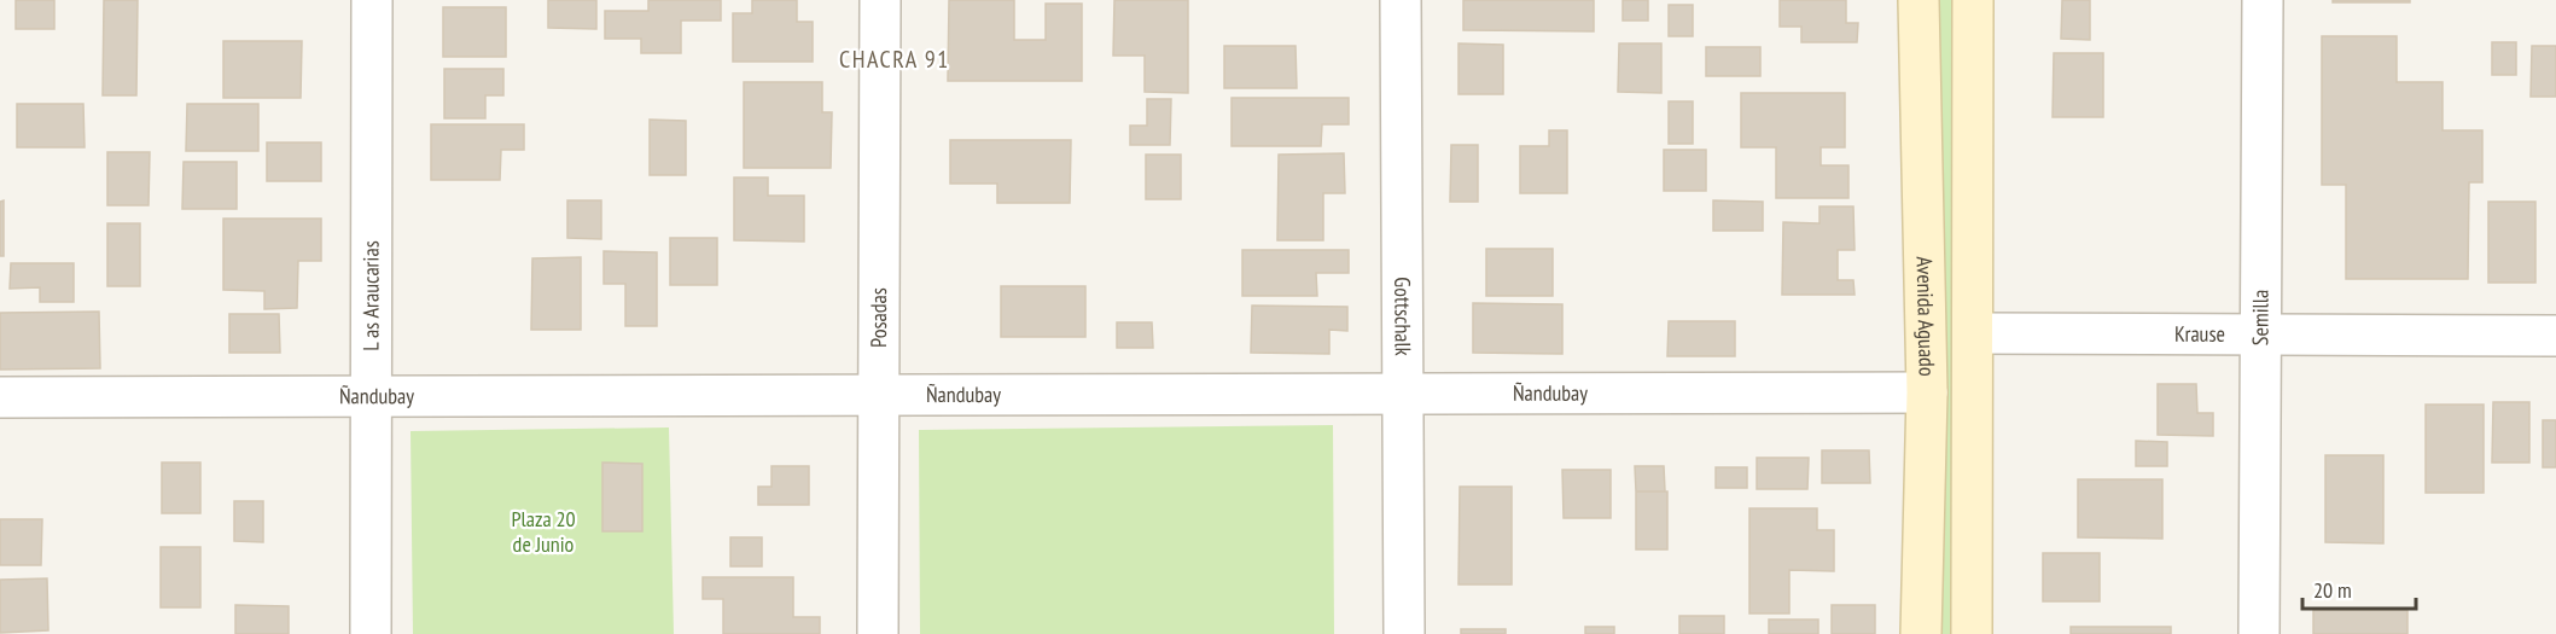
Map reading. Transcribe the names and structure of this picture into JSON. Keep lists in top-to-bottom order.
{
  "streets": {
    "main road": ["Avenida Aguado"],
    "street": [
      "L as Araucarias",
      "Posadas",
      "Gottschalk",
      "Semilla",
      "Krause",
      "Ñandubay"
    ]
  },
  "crossings": [
    ["L as Araucarias", "Ñandubay"],
    ["Posadas", "Ñandubay"],
    ["Gottschalk", "Ñandubay"],
    ["Avenida Aguado", "Krause"],
    ["Avenida Aguado", "Ñandubay"],
    ["Semilla", "Krause"]
  ],
  "districts": ["CHACRA 91"],
  "parks": ["Plaza 20 de Junio"],
  "scale_bar": "20 m"
}
